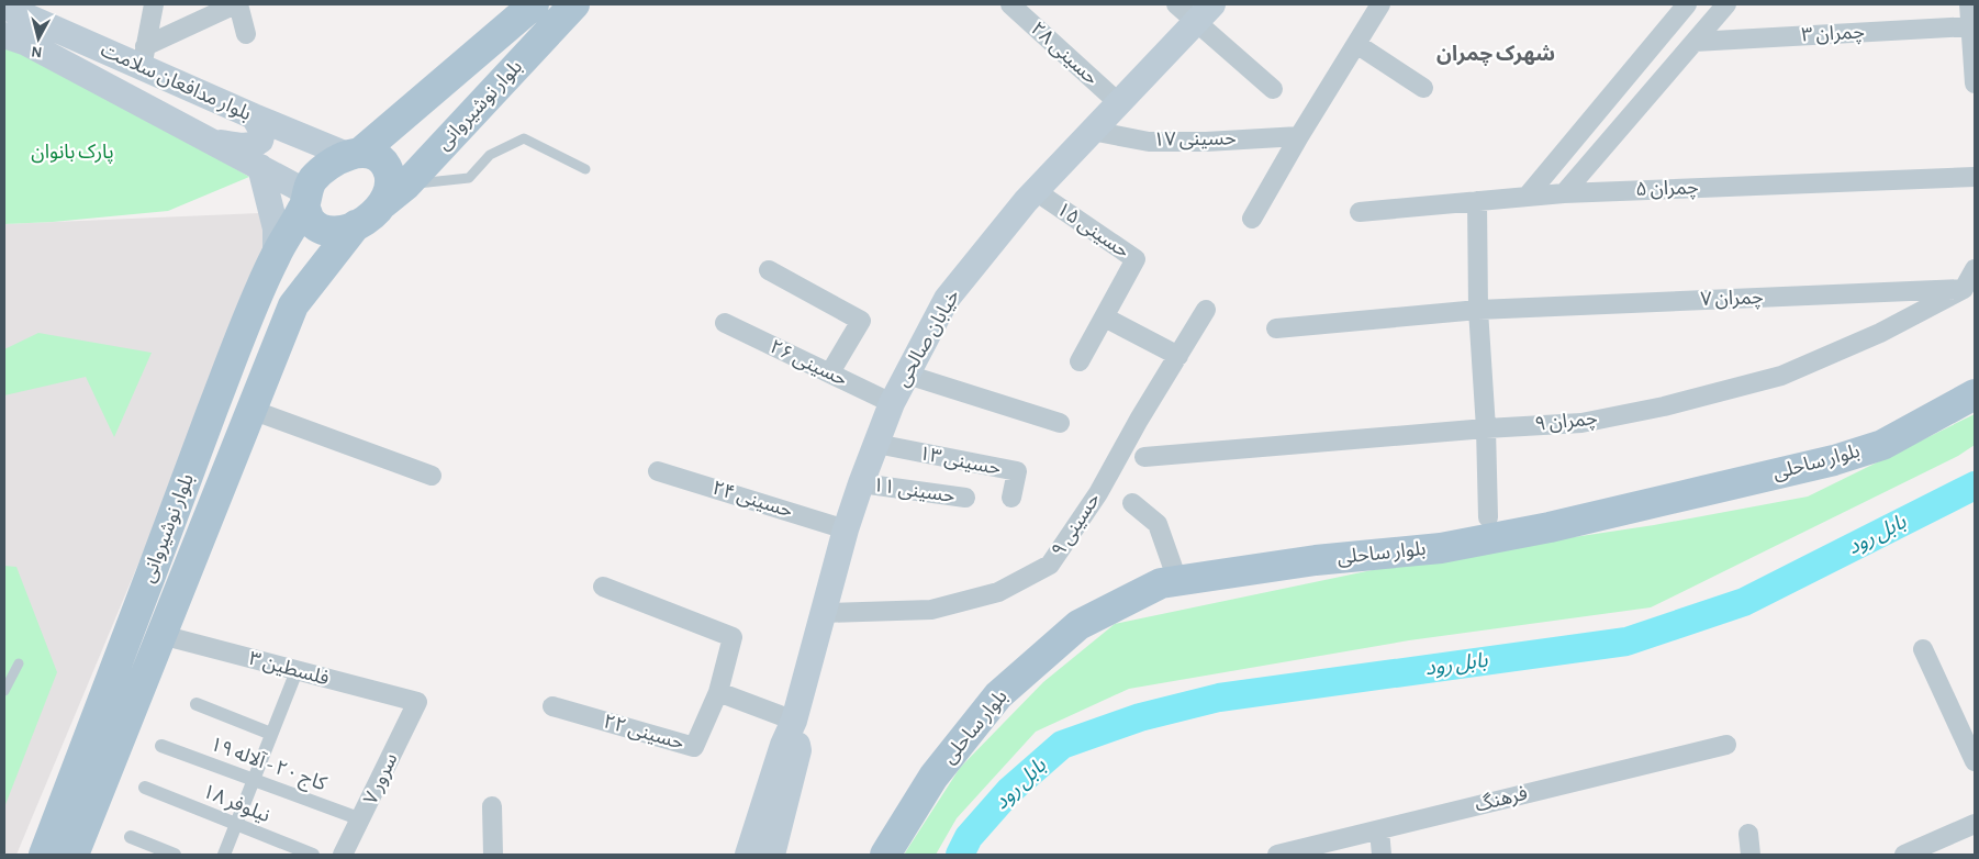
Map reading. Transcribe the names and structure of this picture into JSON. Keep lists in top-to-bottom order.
{
  "streets": {
    "main road": [
      "بلوار مدافعان سلامت",
      "بلوار نوشیروانی",
      "خيابان صالحی",
      "بلوار ساحلی"
    ],
    "street": [
      "چمران ۳",
      "حسینی ۲۸",
      "حسینی ۱۷",
      "چمران ۵",
      "حسینی ۱۵",
      "چمران ۷",
      "حسینی ۲۶",
      "چمران ۹",
      "حسینی ۱۳",
      "حسینی ۱۱",
      "حسینی ۲۴",
      "حسینی ٩",
      "فلسطین ۳",
      "حسینی ۲۲",
      "کاج ۲۰ - آلاله ۱۹",
      "سرور ۷",
      "فرهنگ",
      "نیلوفر ۱۸"
    ]
  },
  "crossings": [
    ["حسینی ۲۸", "خيابان صالحی"],
    ["بلوار مدافعان سلامت", "بلوار نوشیروانی"],
    ["بلوار نوشیروانی", "فلسطین ۳"],
    ["حسینی ۱۷", "خيابان صالحی"],
    ["حسینی ۱۵", "خيابان صالحی"],
    ["چمران ۷", "چمران ۹"],
    ["خيابان صالحی", "حسینی ۲۶"],
    ["خيابان صالحی", "حسینی ۱۳"],
    ["خيابان صالحی", "حسینی ۱۱"],
    ["خيابان صالحی", "حسینی ۲۴"],
    ["خيابان صالحی", "حسینی ٩"],
    ["فلسطین ۳", "سرور ۷"],
    ["کاج ۲۰ - آلاله ۱۹", "سرور ۷"]
  ],
  "districts": ["شهرک چمران"],
  "water": ["بابل رود"],
  "parks": ["پارک بانوان"],
  "north": "bottom"
}
